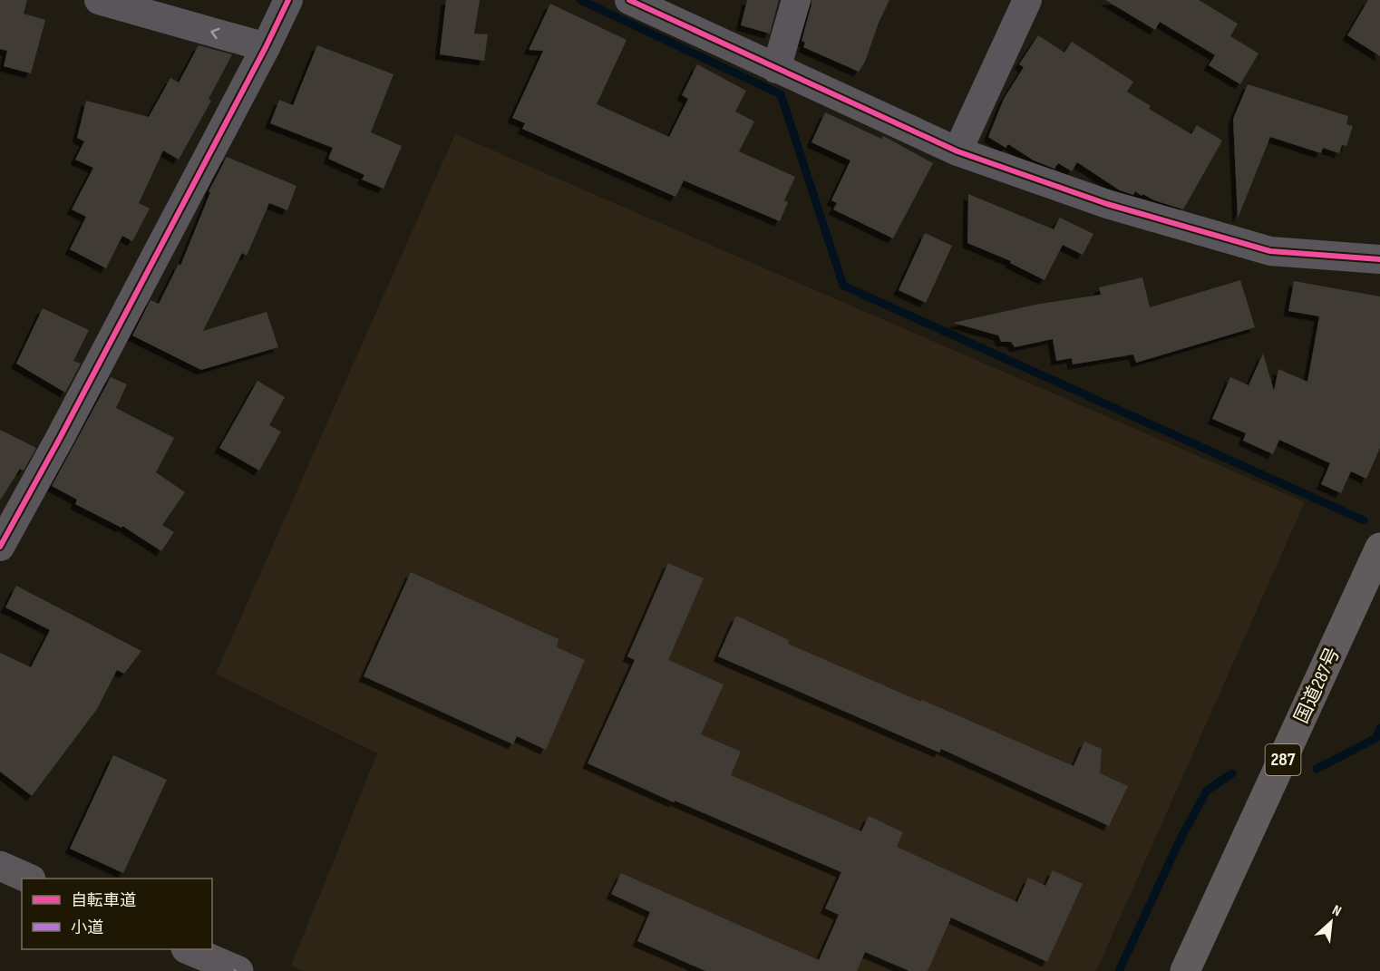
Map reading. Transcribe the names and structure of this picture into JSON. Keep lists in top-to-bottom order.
{
  "streets": {
    "highway": ["国道287号", "287"]
  },
  "legend": ["自転車道", "小道"],
  "north": "top right"
}
